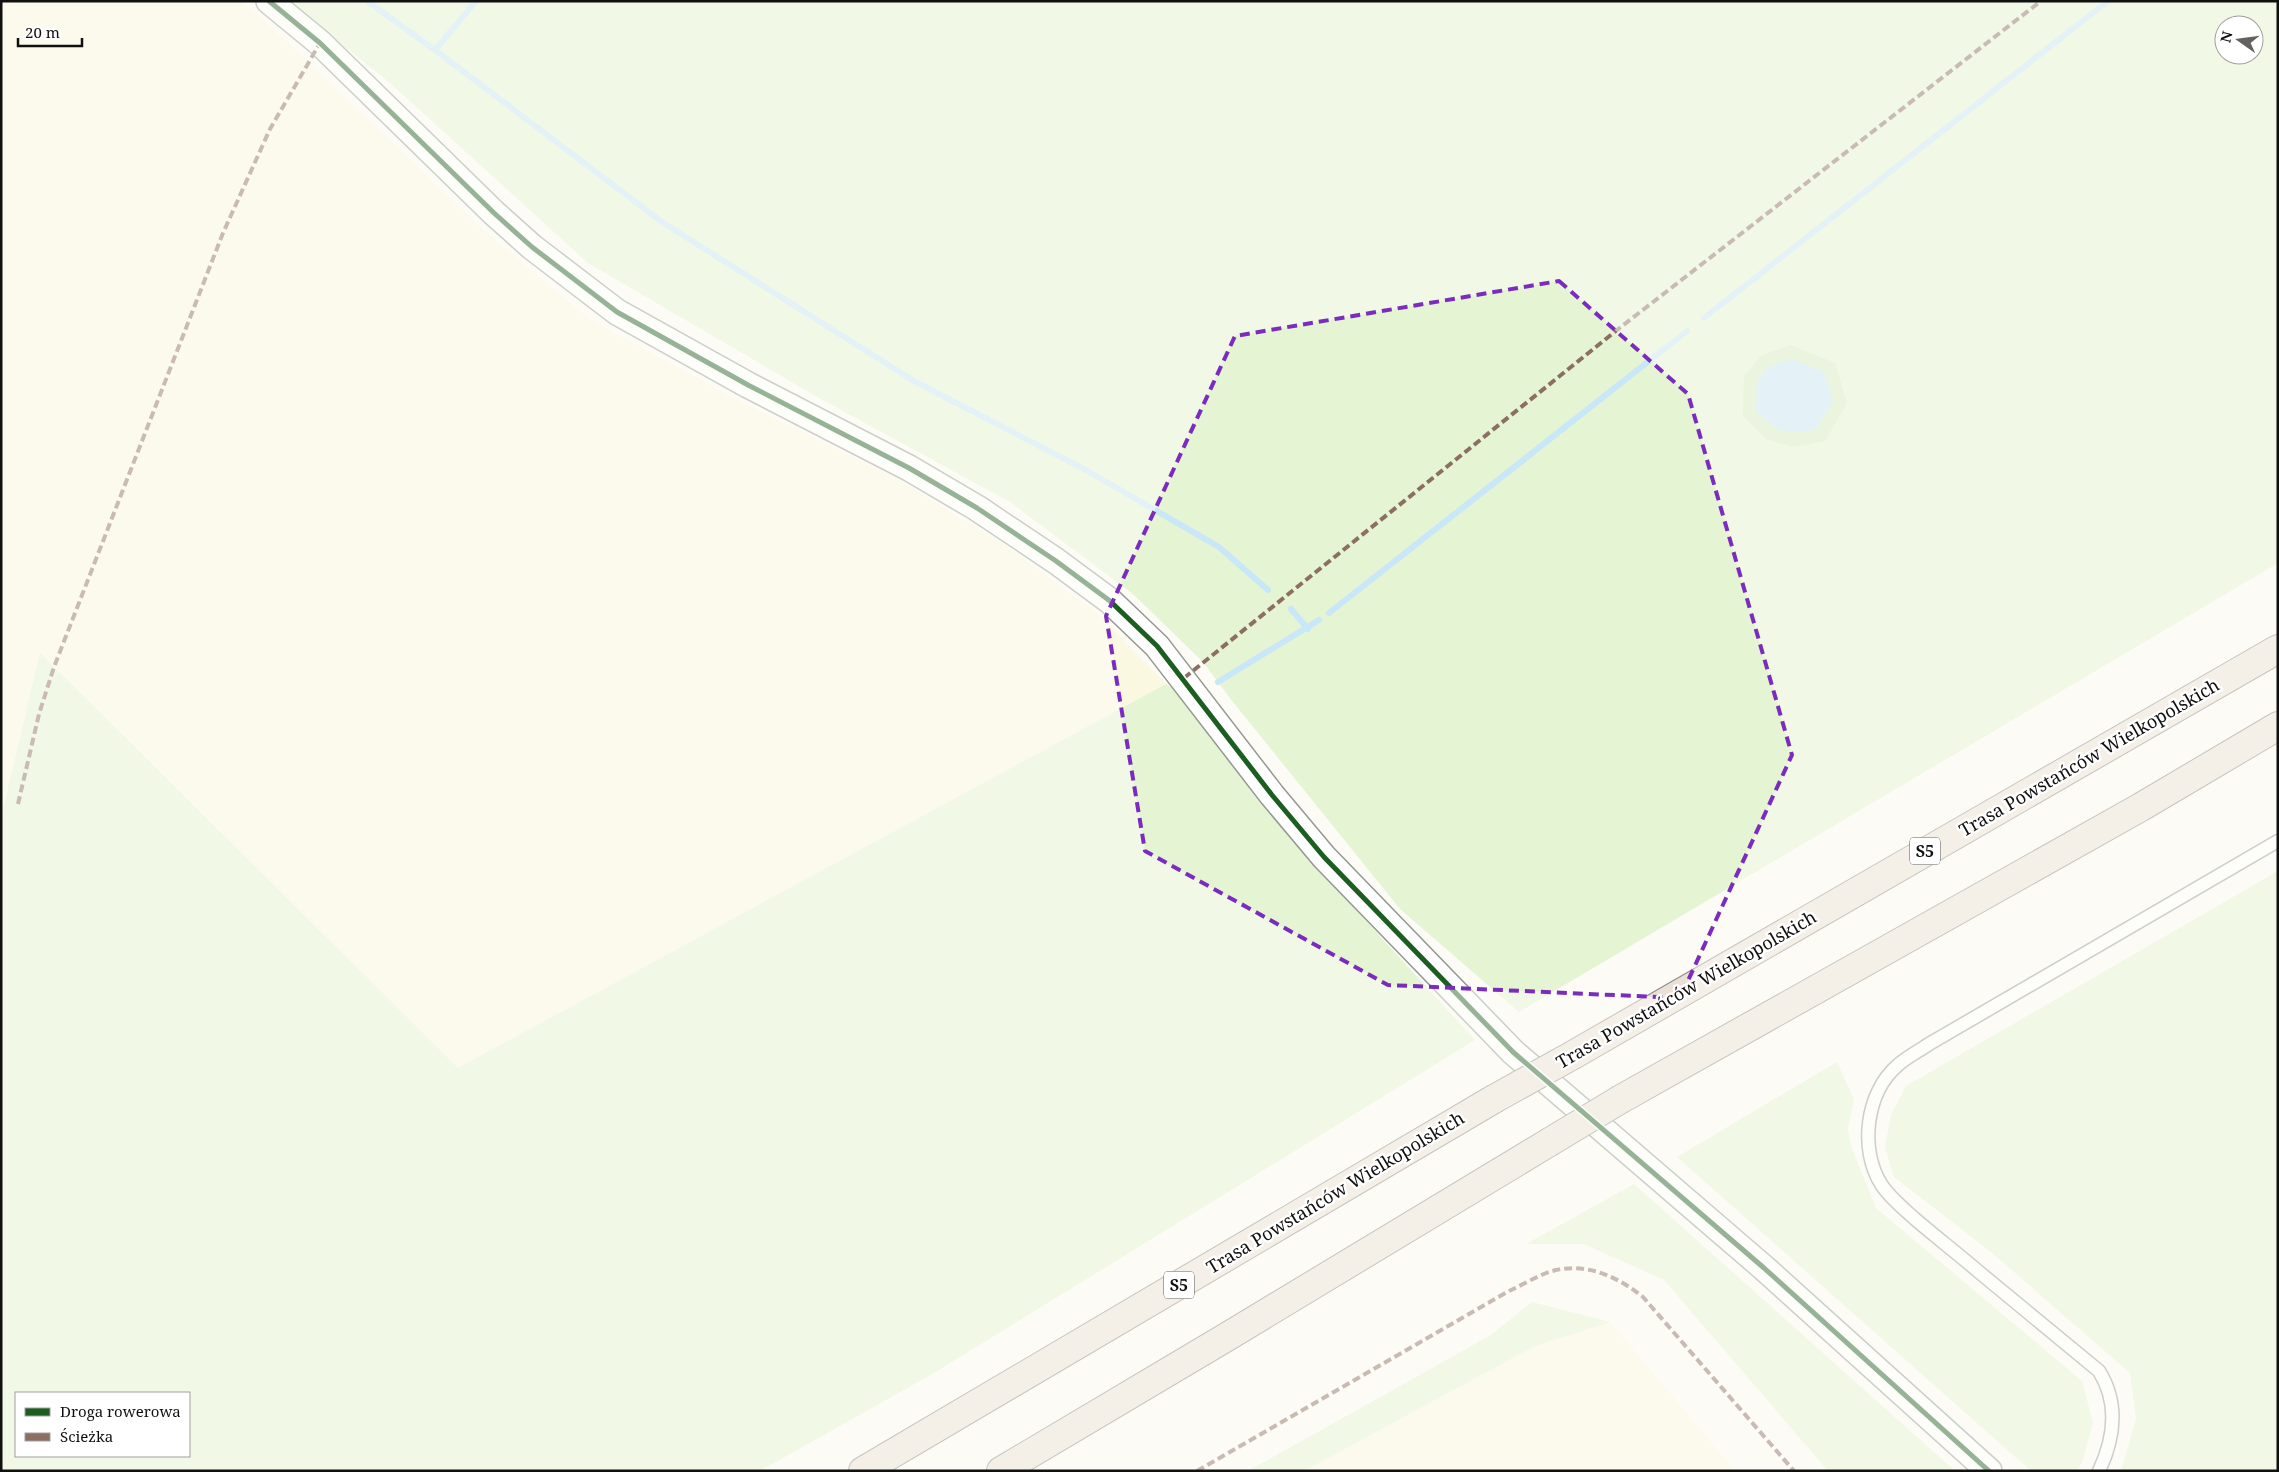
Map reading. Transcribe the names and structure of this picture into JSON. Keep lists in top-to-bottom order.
{
  "streets": {
    "highway": ["Trasa Powstańców Wielkopolskich", "S5"]
  },
  "legend": ["Droga rowerowa", "Ścieżka"],
  "scale_bar": "20 m",
  "north": "left"
}
